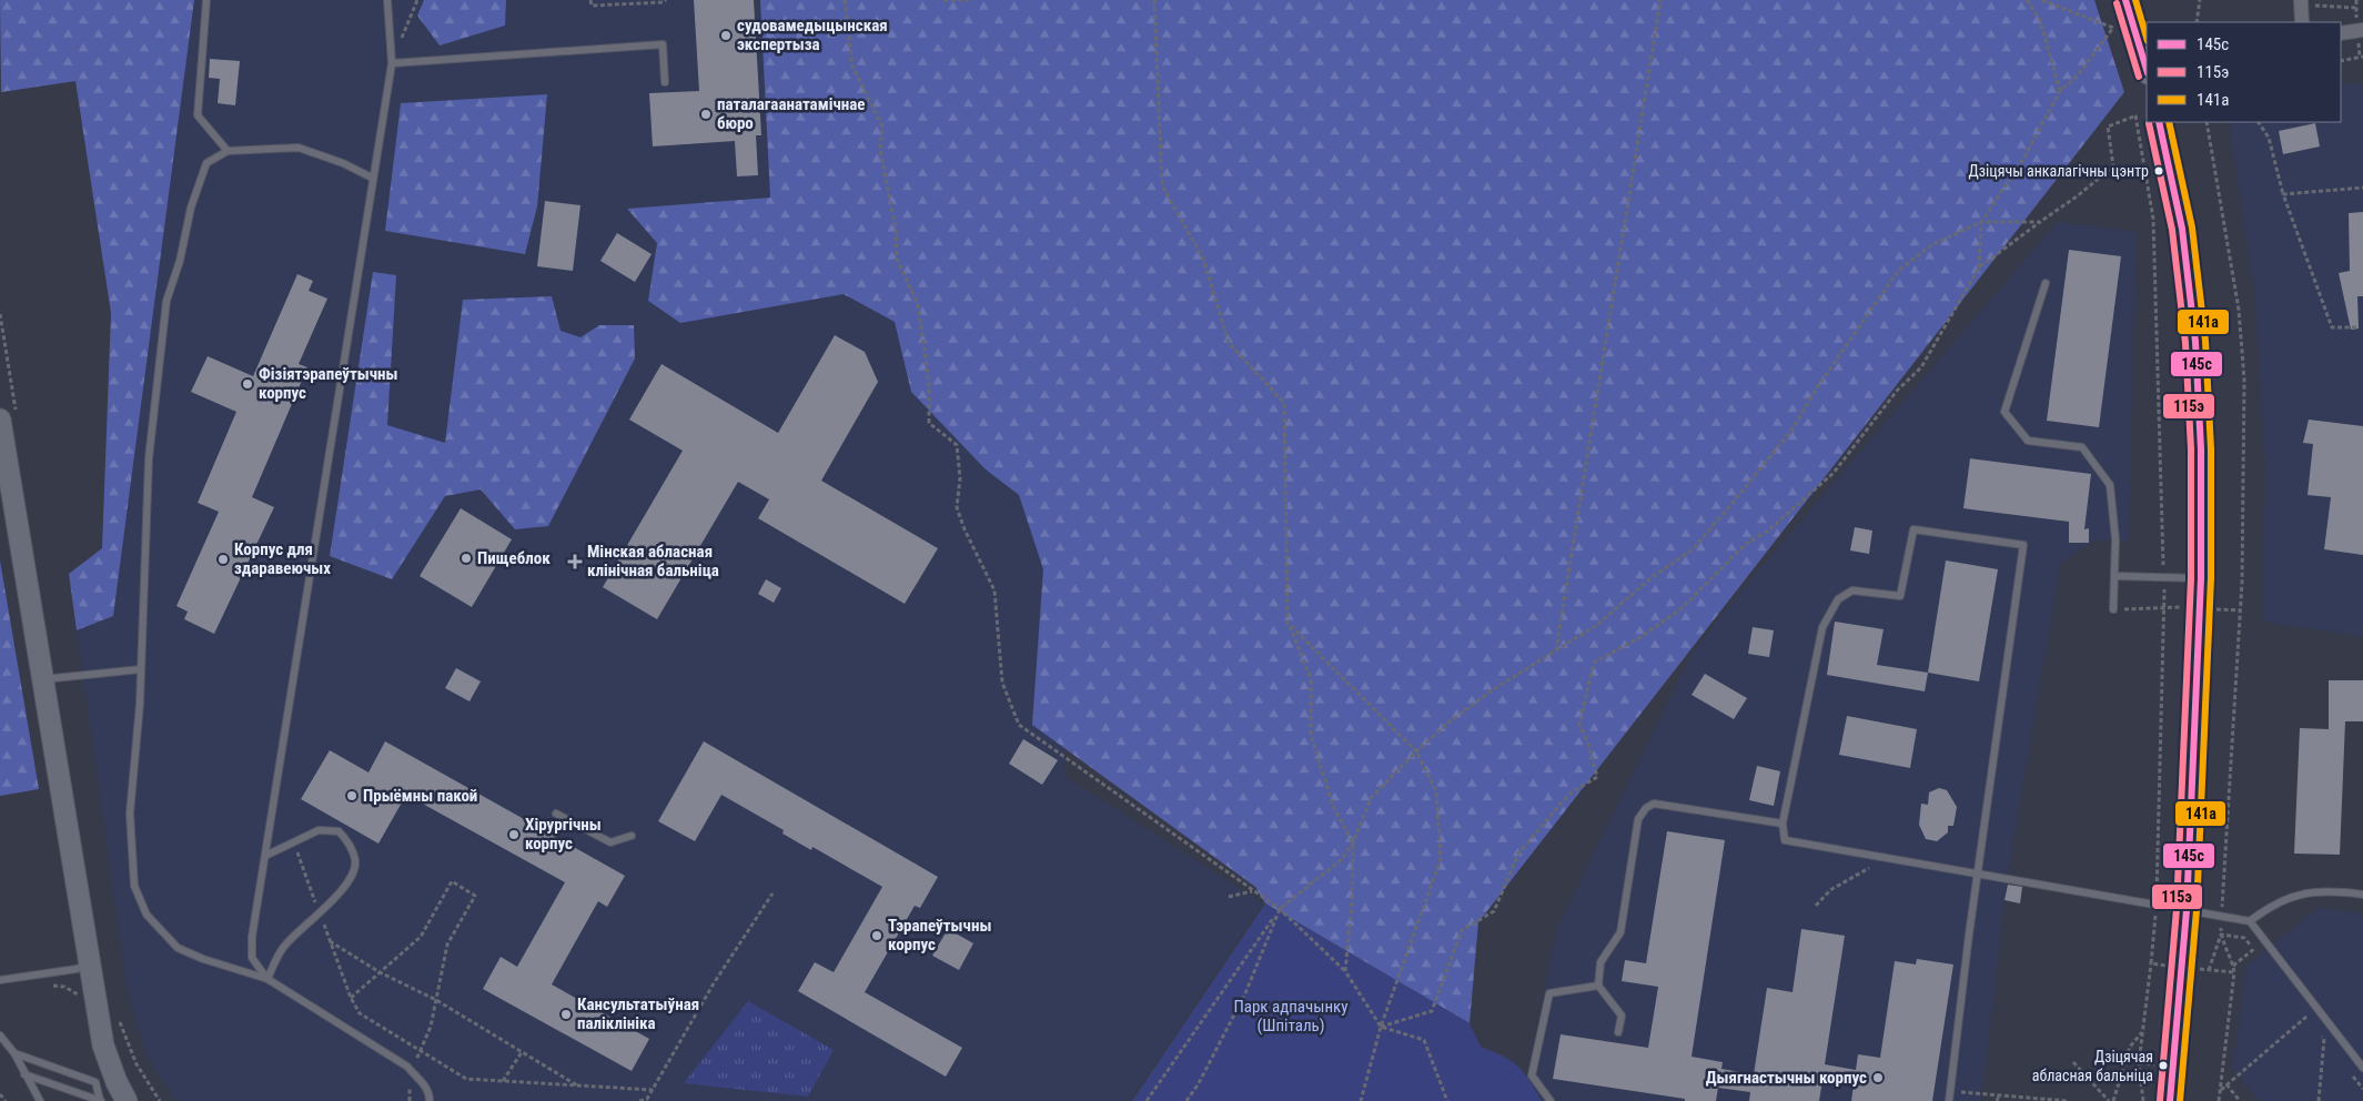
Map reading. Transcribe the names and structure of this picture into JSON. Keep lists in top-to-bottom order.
{
  "parks": ["Парк адпачынку (Шпіталь)"],
  "places": {
    "other": [
      "судовамедыцынская экспертыза",
      "паталагаанатамічнае бюро",
      "Дзіцячы анкалагічны цэнтр",
      "Фізіятэрапеўтычны корпус",
      "Пищеблок",
      "Корпус для здаравеючых",
      "Прыёмны пакой",
      "Хірургічны корпус",
      "Тэрапеўтычны корпус",
      "Кансультатыўная паліклініка",
      "Дзіцячая абласная бальніца",
      "Дыягнастычны корпус"
    ],
    "health": ["Мінская абласная клінічная бальніца"]
  },
  "lines": ["transit line 145с", "transit line 141а", "transit line 115э"],
  "legend": ["145с", "115э", "141а"]
}
